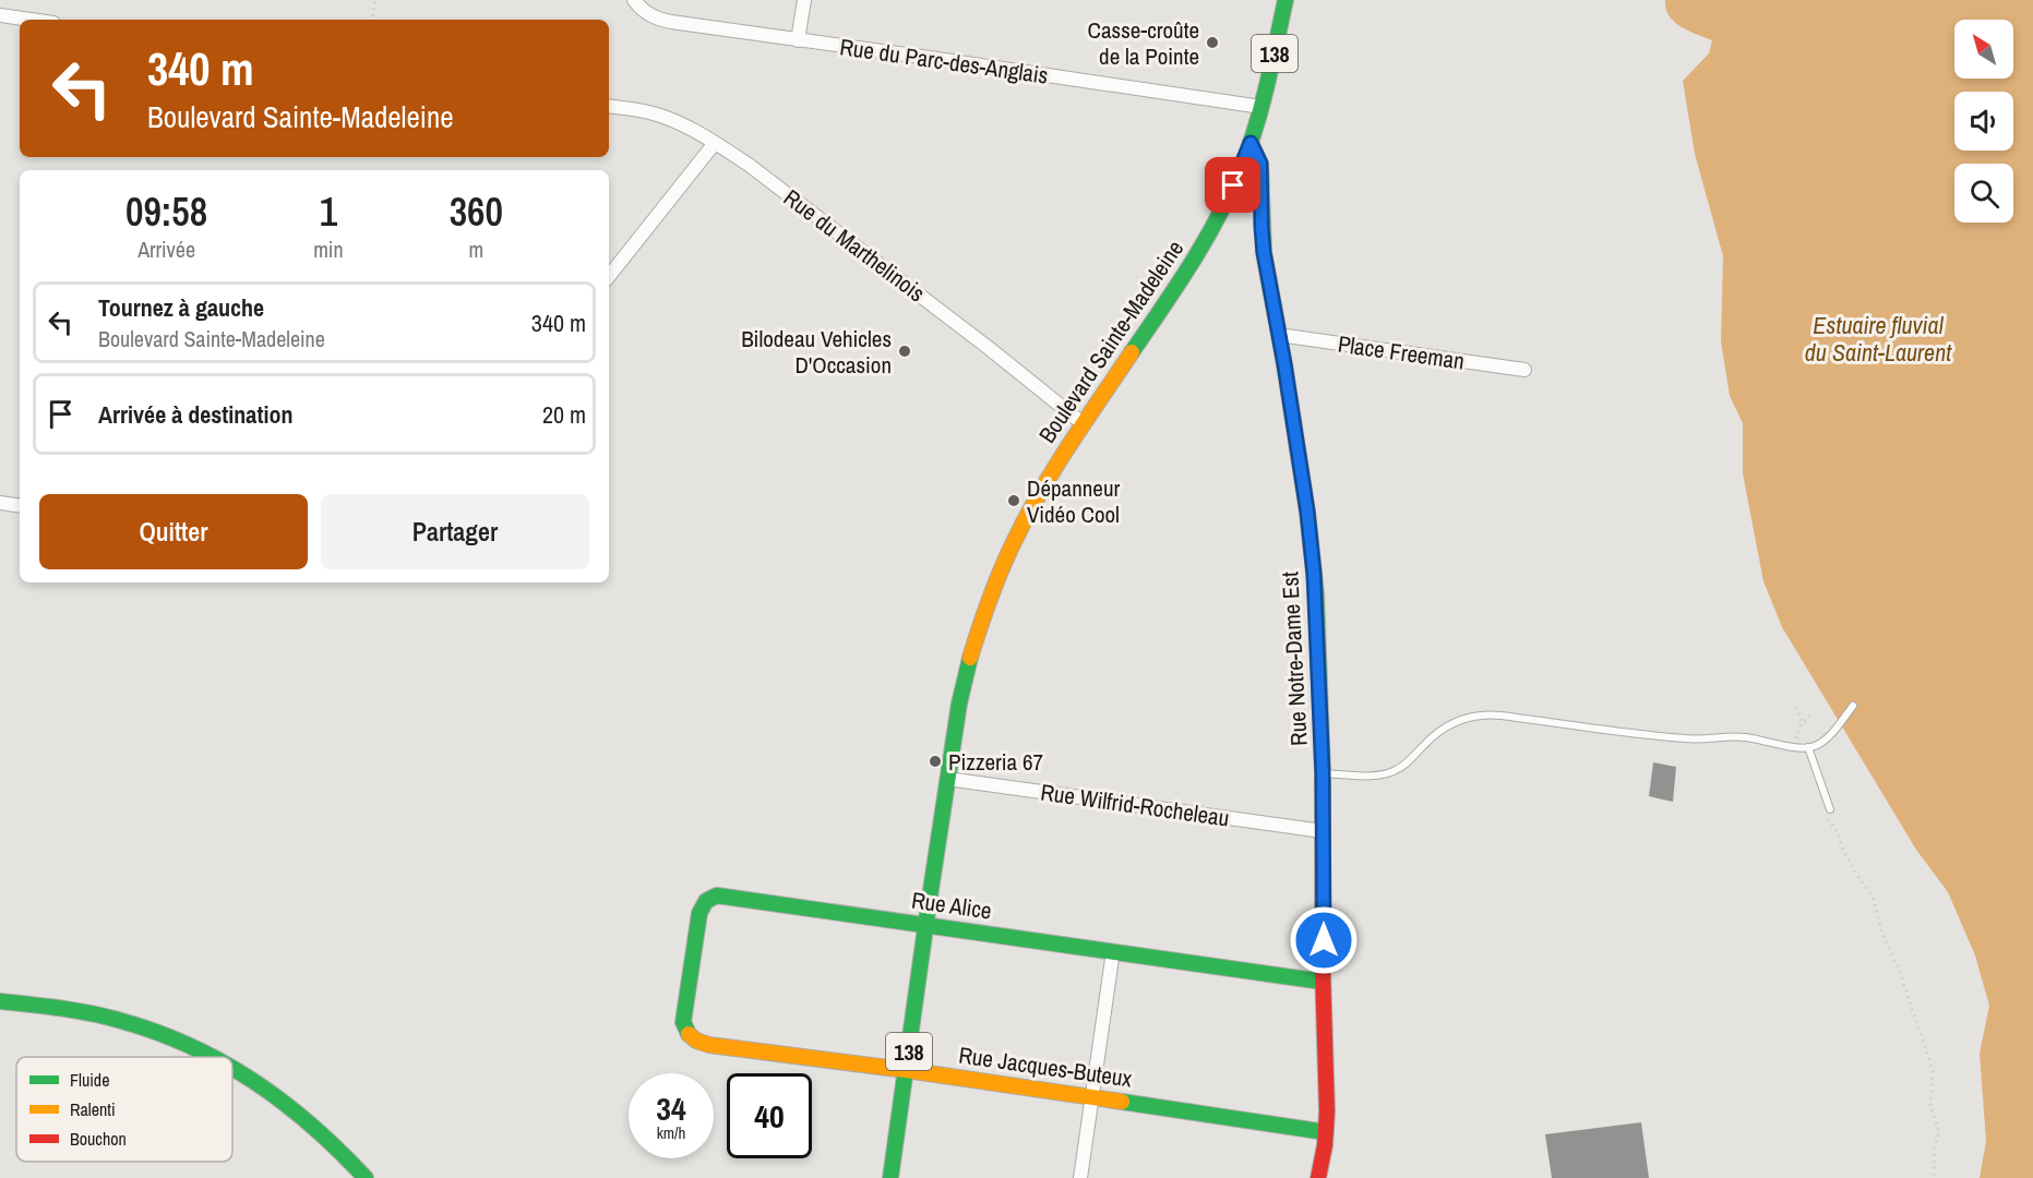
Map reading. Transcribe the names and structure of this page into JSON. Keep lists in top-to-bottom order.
{
  "streets": {
    "street": [
      "138",
      "Rue du Parc-des-Anglais",
      "Rue du Marthelinois",
      "Boulevard Sainte-Madeleine",
      "Place Freeman",
      "Rue Notre-Dame Est",
      "Rue Wilfrid-Rocheleau",
      "Rue Alice",
      "Rue Jacques-Buteux"
    ]
  },
  "crossings": [
    ["138", "Rue du Parc-des-Anglais"],
    ["138", "Boulevard Sainte-Madeleine"],
    ["Rue du Parc-des-Anglais", "Boulevard Sainte-Madeleine"],
    ["Rue du Marthelinois", "Boulevard Sainte-Madeleine"],
    ["Boulevard Sainte-Madeleine", "Rue Notre-Dame Est"],
    ["Boulevard Sainte-Madeleine", "Rue Wilfrid-Rocheleau"],
    ["Boulevard Sainte-Madeleine", "Rue Alice"],
    ["Boulevard Sainte-Madeleine", "Rue Jacques-Buteux"],
    ["Place Freeman", "Rue Notre-Dame Est"],
    ["Rue Notre-Dame Est", "Rue Wilfrid-Rocheleau"],
    ["Rue Notre-Dame Est", "Rue Alice"],
    ["Rue Notre-Dame Est", "Rue Jacques-Buteux"],
    ["Rue Alice", "Rue Jacques-Buteux"]
  ],
  "water": ["Estuaire fluvial du Saint-Laurent"],
  "places": [
    "Casse-croûte de la Pointe",
    "Bilodeau Vehicles D'Occasion",
    "Dépanneur Vidéo Cool",
    "Pizzeria 67"
  ],
  "legend": ["Fluide", "Ralenti", "Bouchon"],
  "north": "top left",
  "page": {
    "turn": ["340 m", "Boulevard Sainte-Madeleine"],
    "eta": [
      "09:58",
      "Arrivée",
      "1",
      "min",
      "360",
      "m"
    ],
    "list": [
      {
        "name": "Tournez à gauche",
        "note": "Boulevard Sainte-Madeleine",
        "value": "340 m"
      },
      {
        "name": "Arrivée à destination",
        "value": "20 m"
      }
    ],
    "buttons": ["Quitter", "Partager"],
    "speed": "34 km/h",
    "limit": "40"
  }
}
